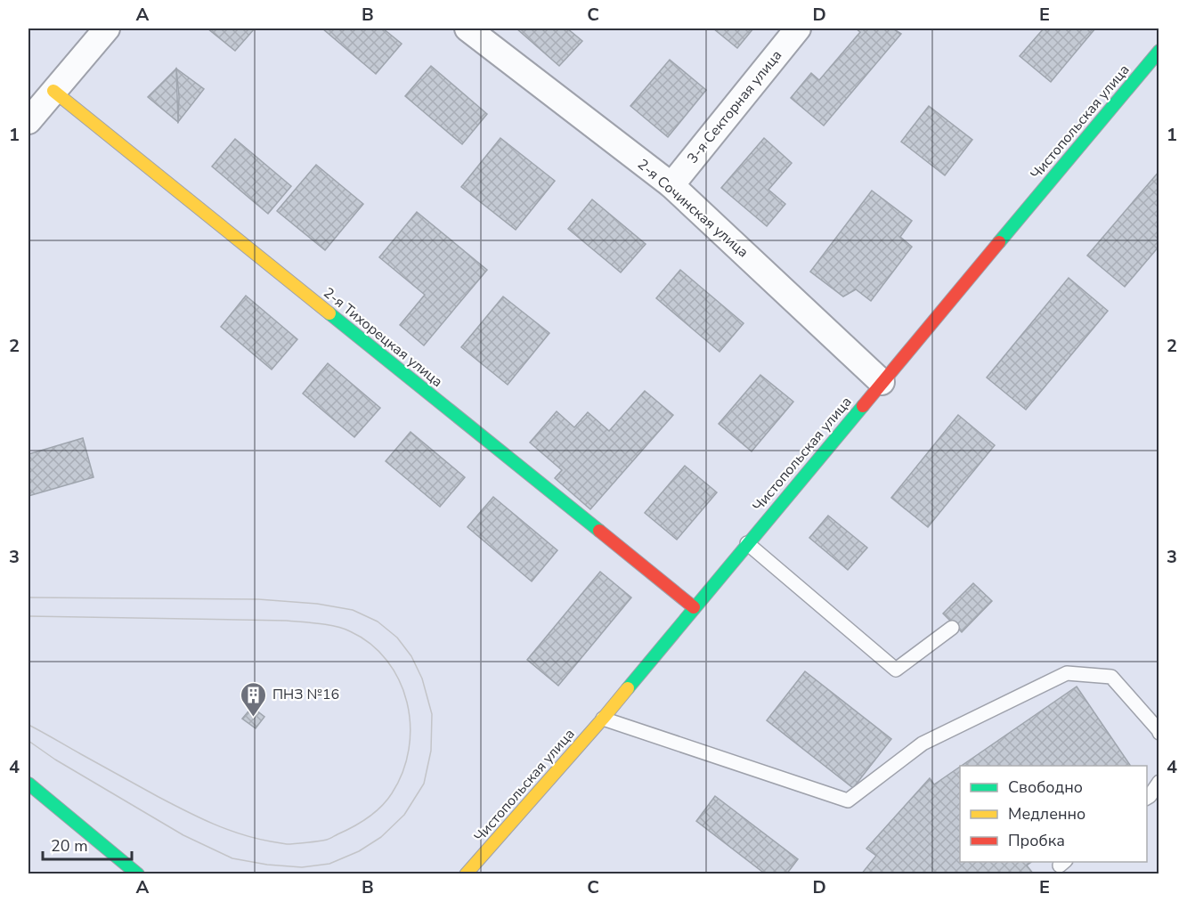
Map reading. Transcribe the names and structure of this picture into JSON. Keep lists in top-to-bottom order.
{
  "streets": {
    "street": [
      "3-я Секторная улица",
      "Чистопольская улица",
      "2-я Сочинская улица",
      "2-я Тихорецкая улица"
    ]
  },
  "crossings": [
    ["3-я Секторная улица", "2-я Сочинская улица"],
    ["Чистопольская улица", "2-я Сочинская улица"],
    ["Чистопольская улица", "2-я Тихорецкая улица"]
  ],
  "places": {
    "building": ["ПНЗ №16"]
  },
  "legend": ["Свободно", "Медленно", "Пробка"],
  "scale_bar": "20 m",
  "grid": {
    "columns": [
      "A",
      "B",
      "C",
      "D",
      "E"
    ],
    "rows": [
      "1",
      "2",
      "3",
      "4"
    ]
  }
}
